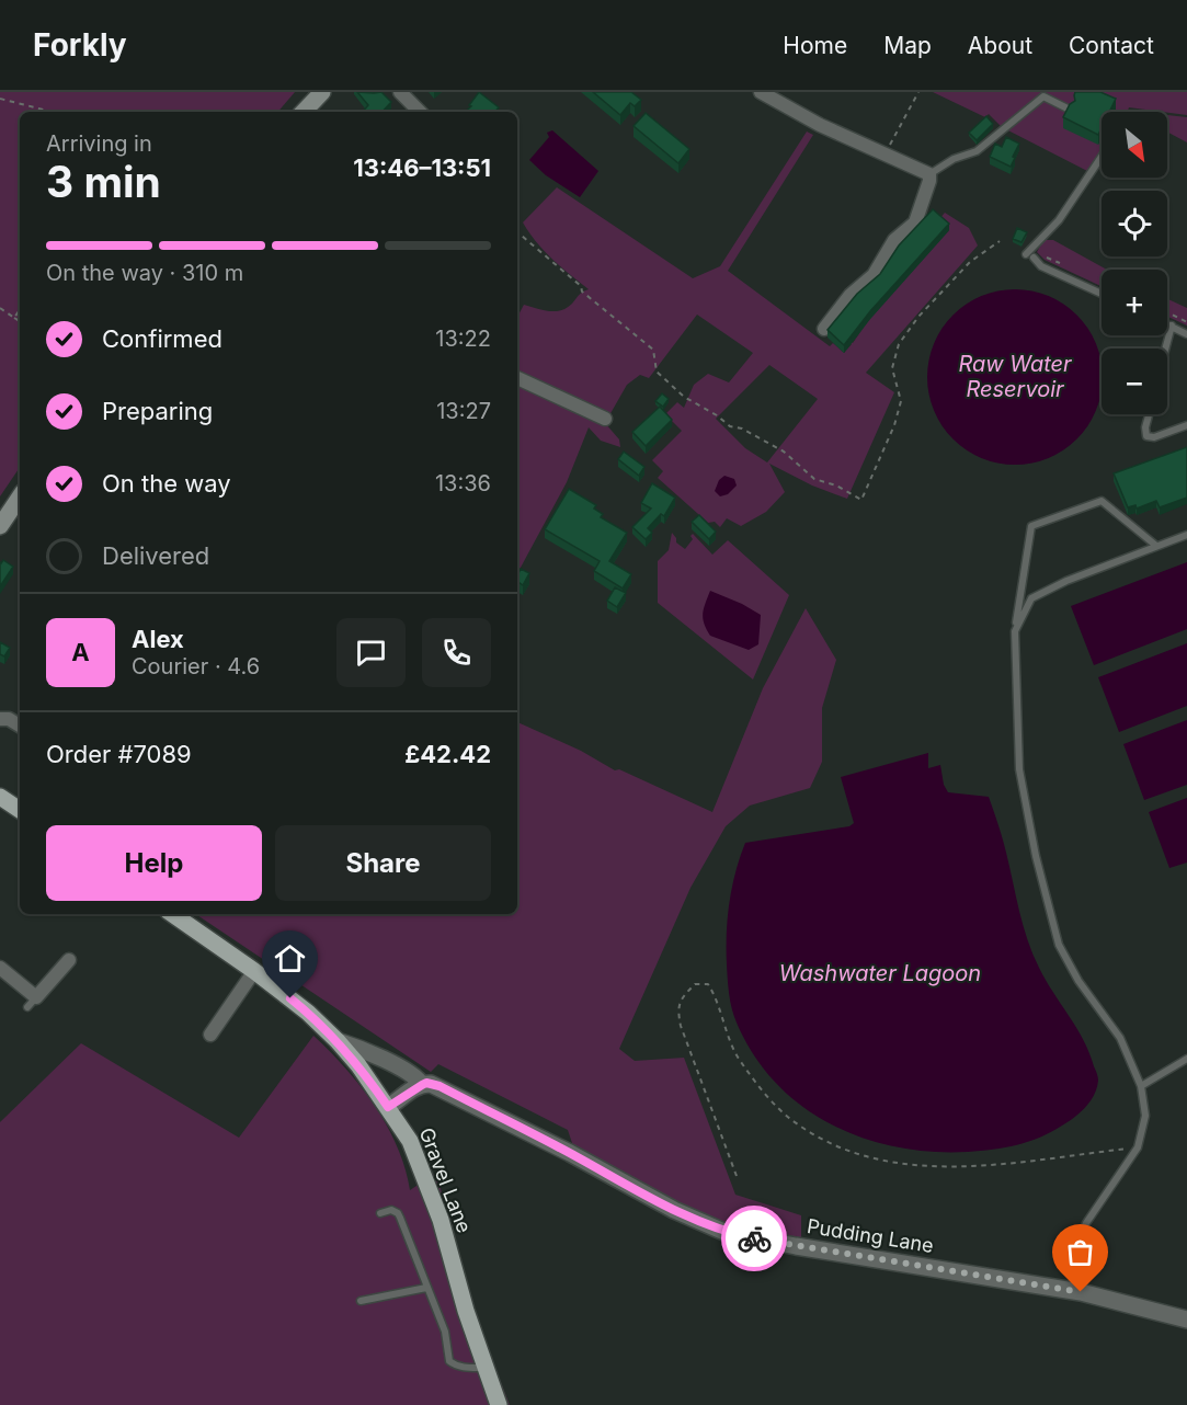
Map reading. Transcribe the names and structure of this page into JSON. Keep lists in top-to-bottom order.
{
  "streets": {
    "main road": ["Gravel Lane"],
    "street": ["Pudding Lane"]
  },
  "water": ["Raw Water Reservoir", "Washwater Lagoon"],
  "north": "bottom right",
  "page": {
    "header": "Forkly",
    "nav": [
      "Home",
      "Map",
      "About",
      "Contact"
    ],
    "map_buttons": ["+", "−"],
    "heading": ["3 min", "Arriving in", "13:46–13:51"],
    "panel": [
      "Alex",
      "Courier · 4.6",
      "Order #7089",
      "£42.42"
    ],
    "bar": "On the way · 310 m",
    "list": [
      ["Confirmed", "13:22"],
      ["Preparing", "13:27"],
      ["On the way", "13:36"],
      "Delivered"
    ],
    "round": "A",
    "buttons": ["Help", "Share"]
  }
}
